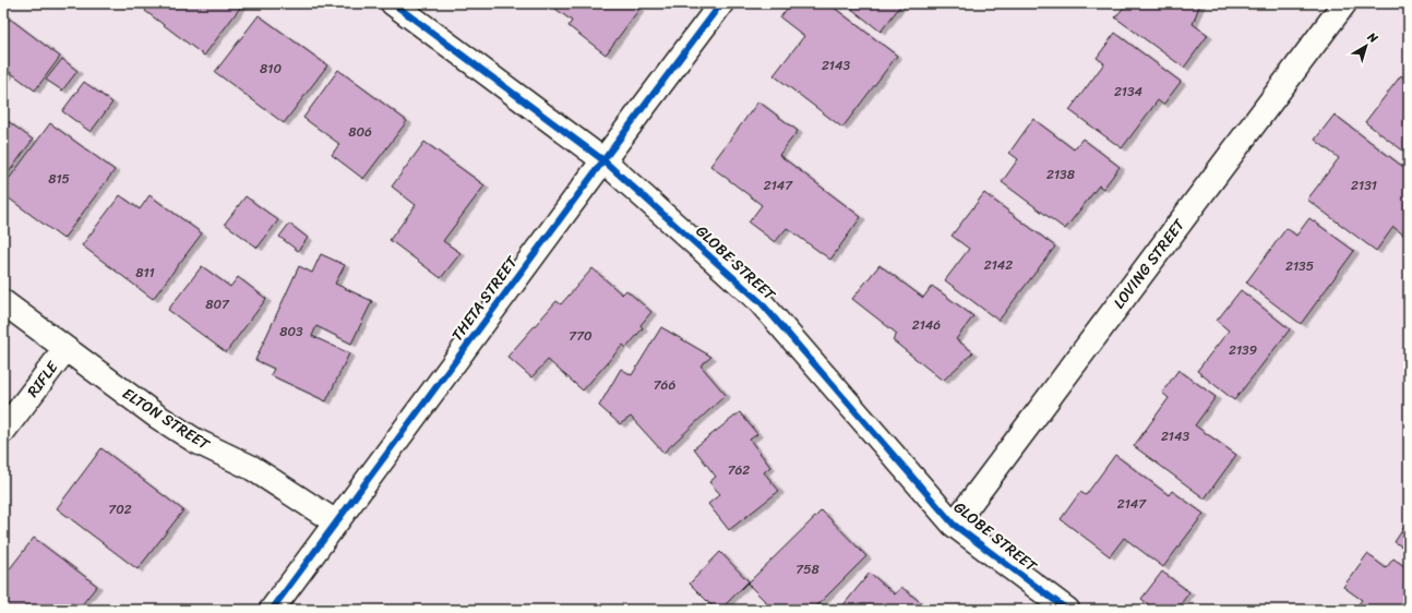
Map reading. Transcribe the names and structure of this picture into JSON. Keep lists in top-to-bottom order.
{
  "streets": {
    "street": [
      "GLOBE STREET",
      "LOVING STREET",
      "THETA STREET",
      "RIFLE",
      "ELTON STREET"
    ]
  },
  "crossings": [
    ["GLOBE STREET", "LOVING STREET"],
    ["GLOBE STREET", "THETA STREET"],
    ["THETA STREET", "ELTON STREET"],
    ["RIFLE", "ELTON STREET"]
  ],
  "house_numbers": [
    "2143",
    "810",
    "2134",
    "806",
    "2138",
    "815",
    "2147",
    "2131",
    "2142",
    "2135",
    "811",
    "807",
    "2146",
    "803",
    "770",
    "2139",
    "766",
    "2143",
    "762",
    "2147",
    "702",
    "758"
  ],
  "north": "top right"
}
